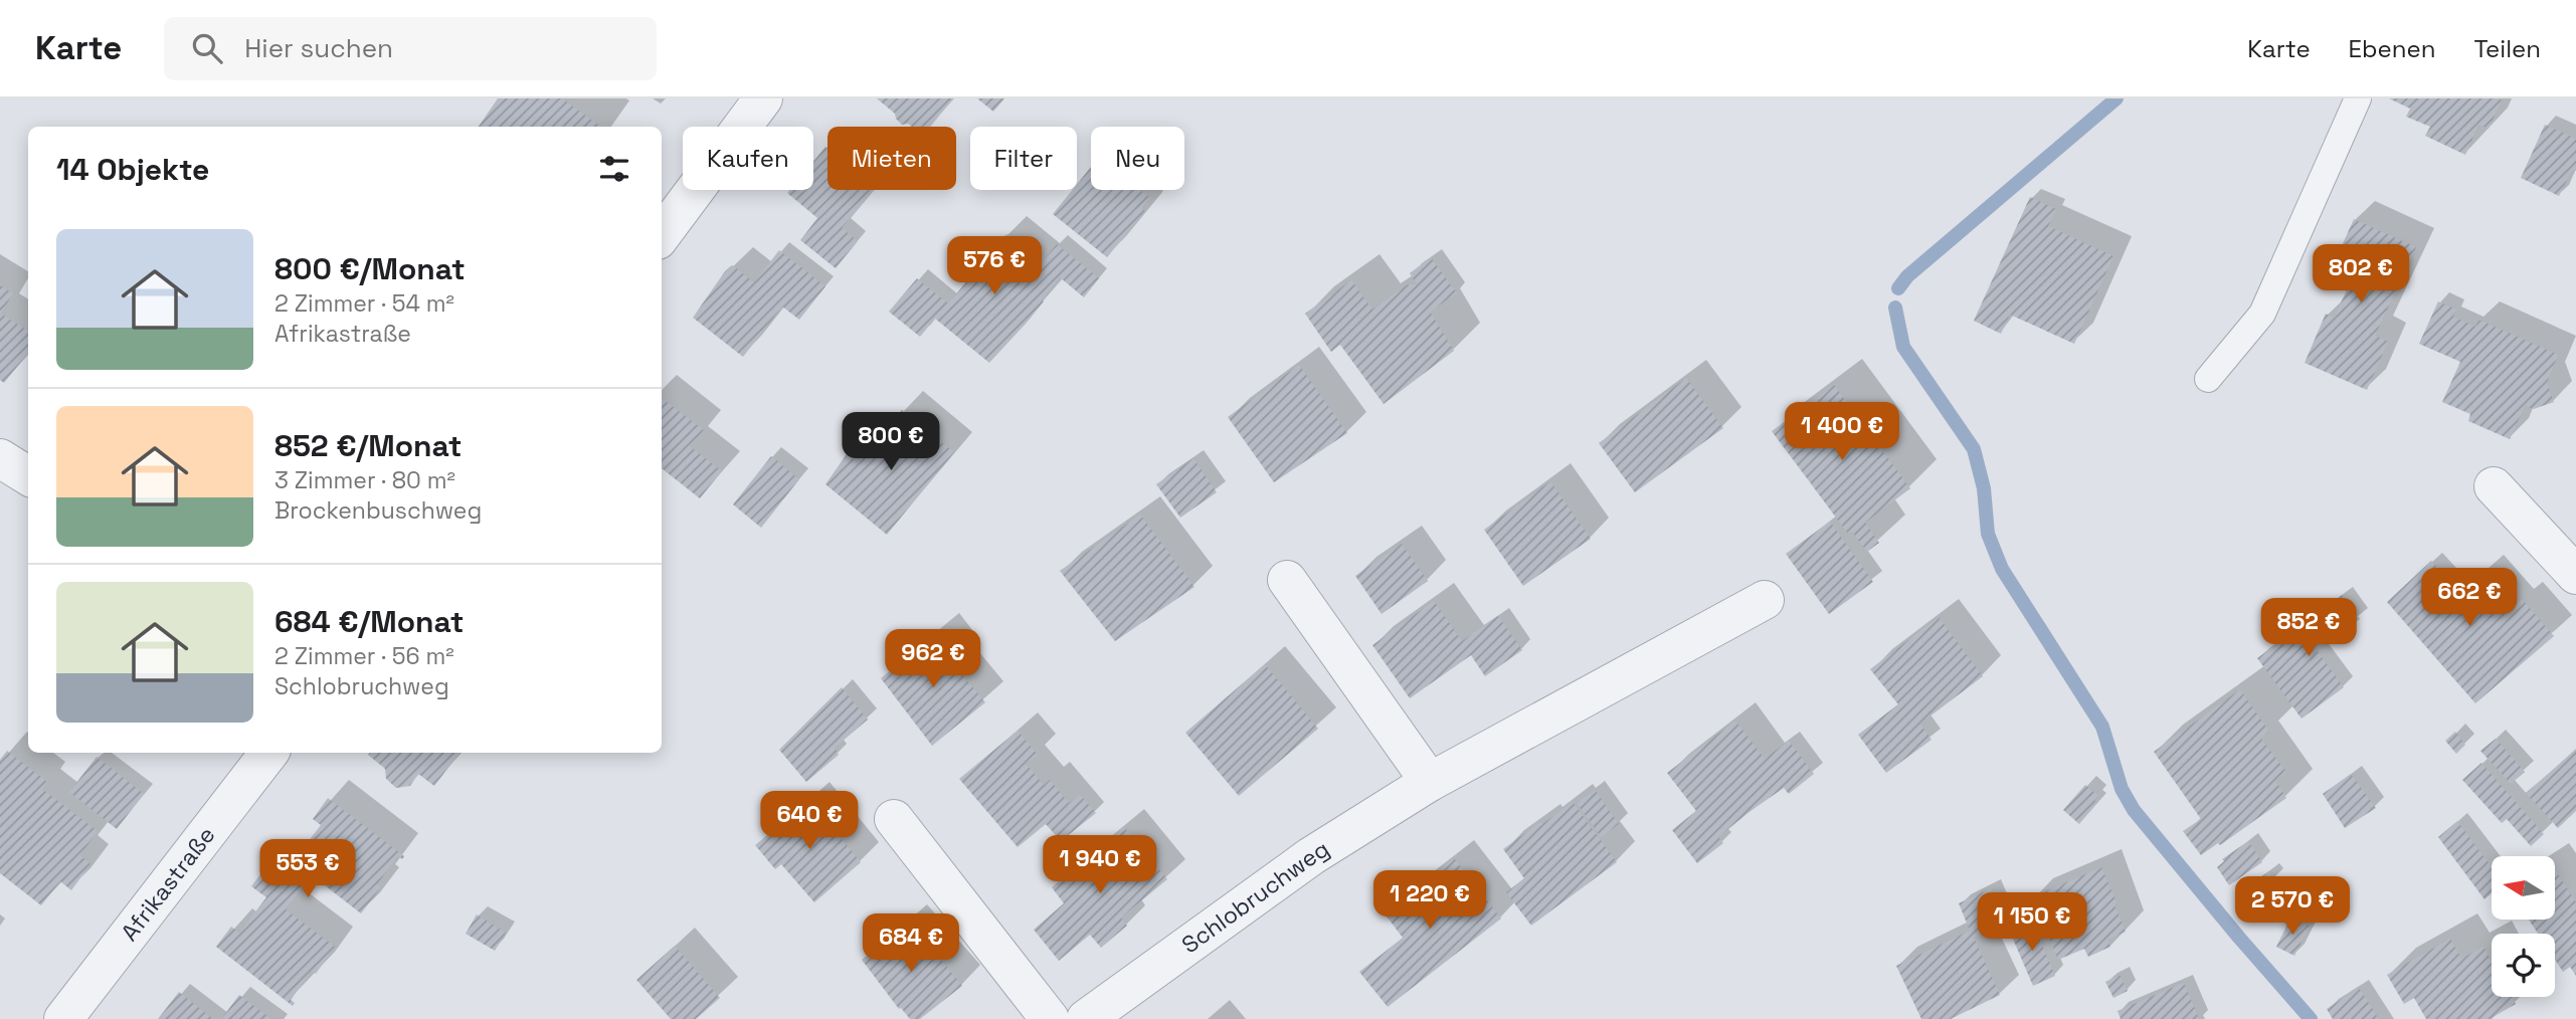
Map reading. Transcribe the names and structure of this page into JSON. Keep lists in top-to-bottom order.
{
  "streets": {
    "street": ["Afrikastraße", "Schlobruchweg"]
  },
  "north": "left",
  "page": {
    "header": "Karte",
    "search": "Hier suchen",
    "nav": ["Karte", "Ebenen", "Teilen"],
    "chip": [
      "Kaufen",
      "Mieten",
      "Filter",
      "Neu"
    ],
    "heading": "14 Objekte",
    "list": [
      {
        "name": "800 €/Monat",
        "note": "2 Zimmer · 54 m² · Afrikastraße"
      },
      {
        "name": "852 €/Monat",
        "note": "3 Zimmer · 80 m² · Brockenbuschweg"
      },
      {
        "name": "684 €/Monat",
        "note": "2 Zimmer · 56 m² · Schlobruchweg"
      }
    ],
    "price": [
      "576 €",
      "802 €",
      "1 400 €",
      "800 €",
      "662 €",
      "852 €",
      "962 €",
      "640 €",
      "1 940 €",
      "553 €",
      "1 220 €",
      "2 570 €",
      "1 150 €",
      "684 €"
    ]
  }
}
